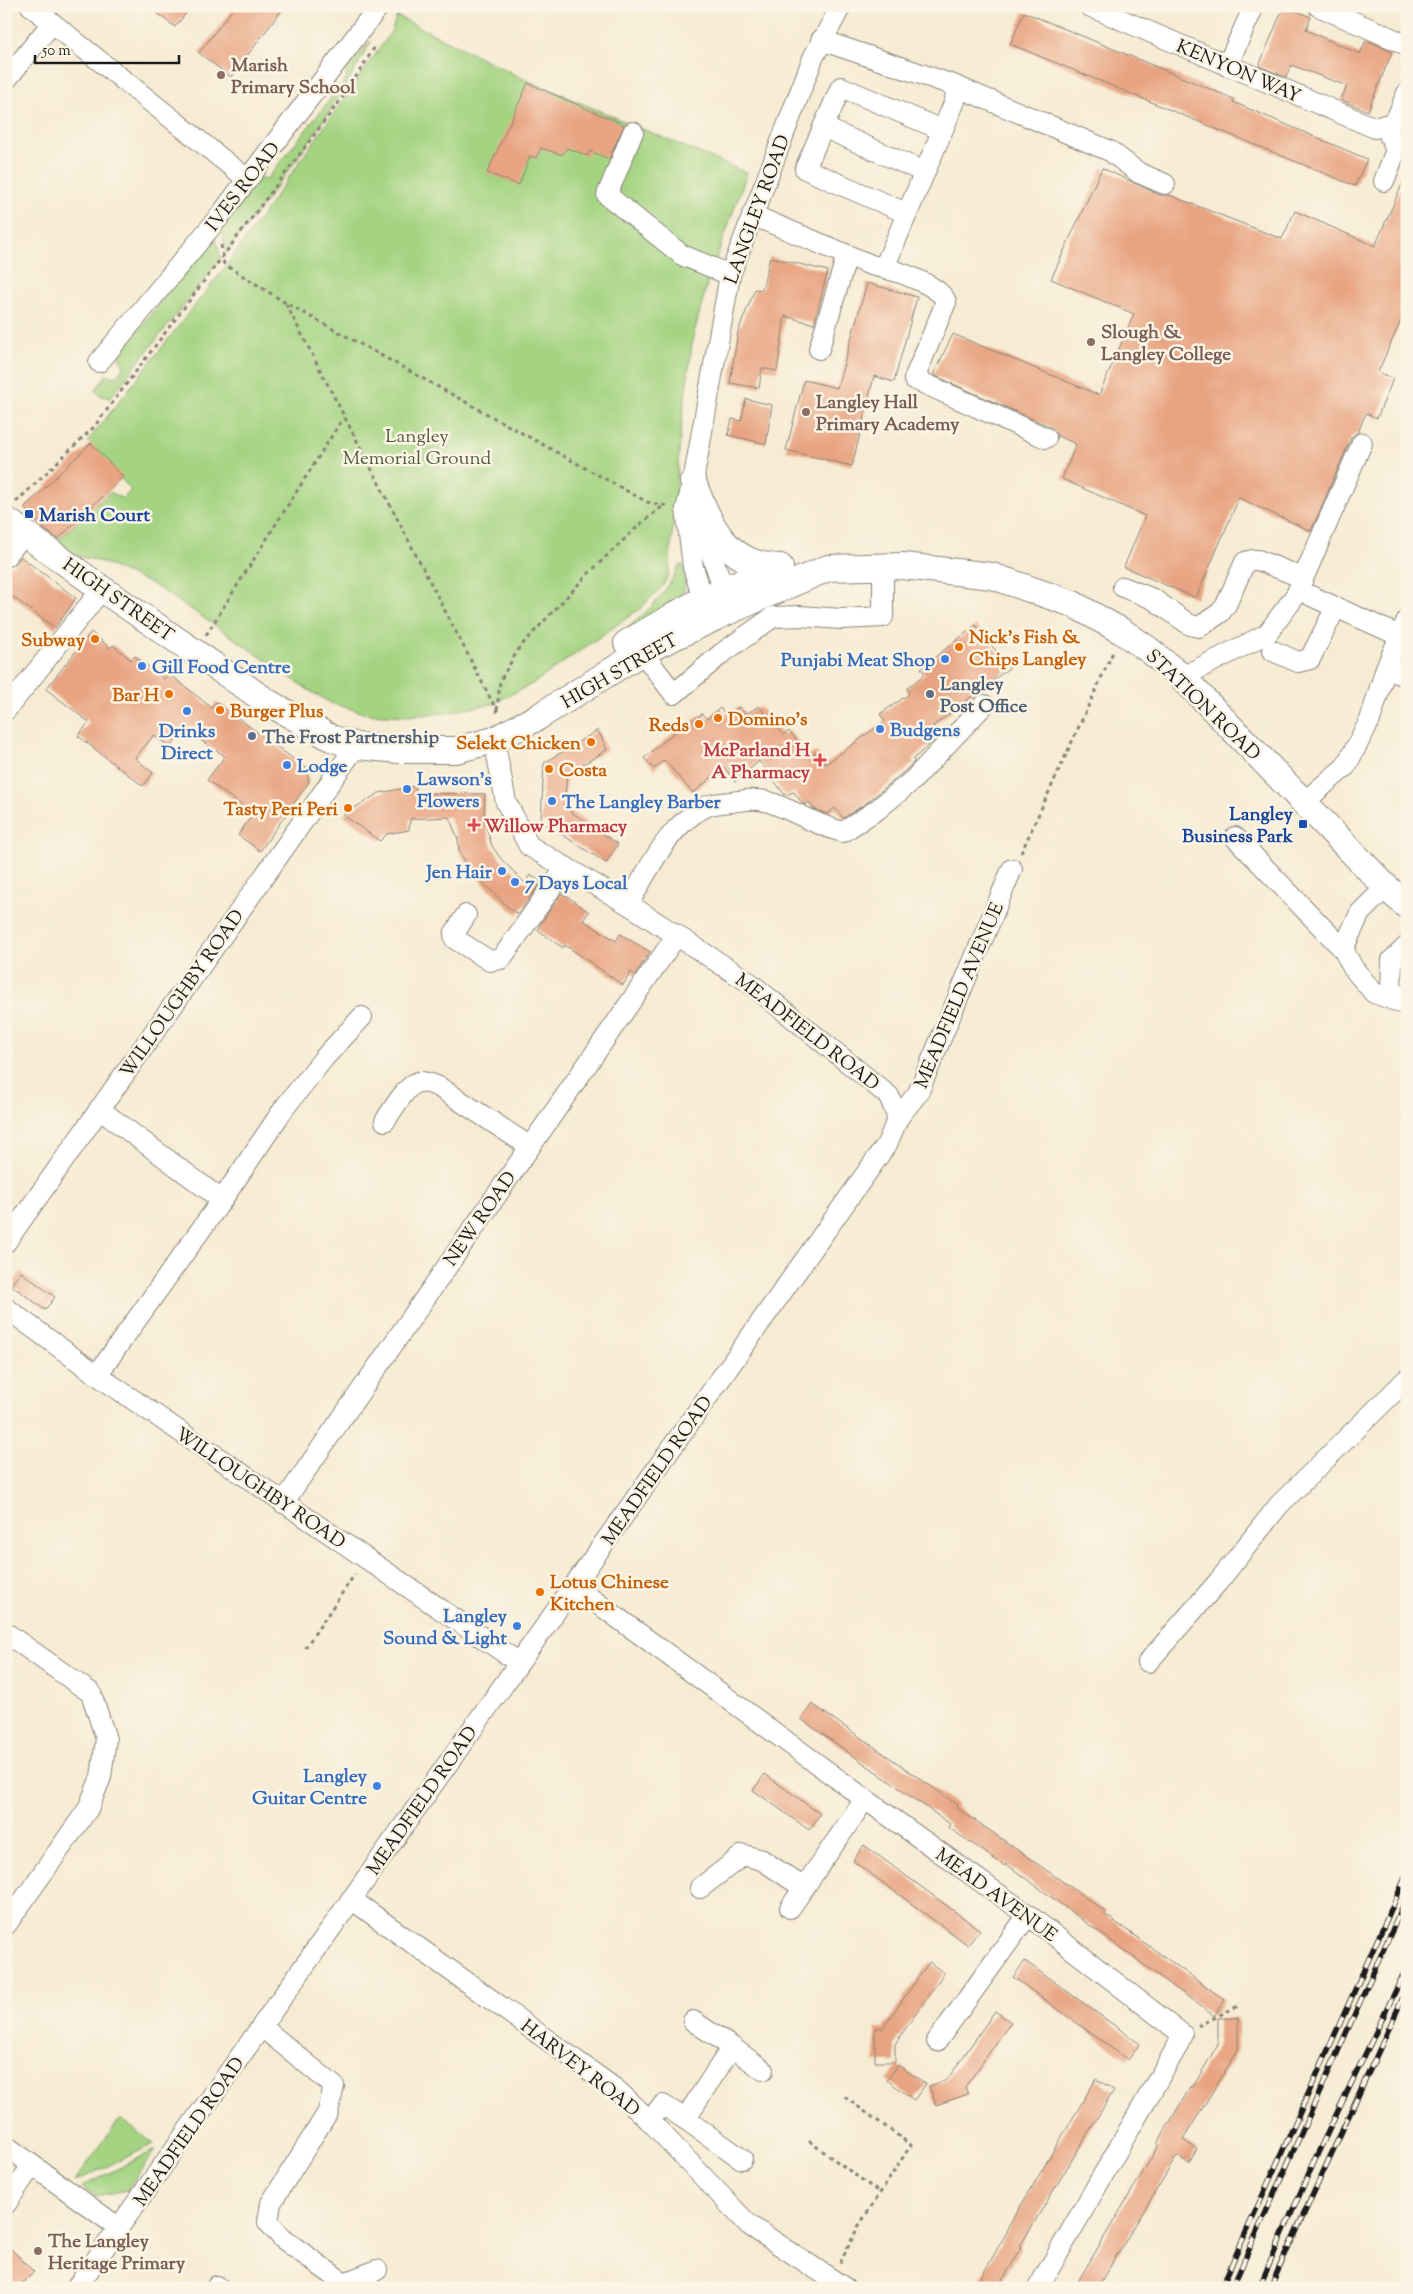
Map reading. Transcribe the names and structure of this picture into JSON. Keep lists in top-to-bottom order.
{
  "streets": {
    "main road": ["HIGH STREET", "STATION ROAD"],
    "street": [
      "KENYON WAY",
      "IVES ROAD",
      "LANGLEY ROAD",
      "WILLOUGHBY ROAD",
      "MEADFIELD AVENUE",
      "MEADFIELD ROAD",
      "NEW ROAD",
      "MEAD AVENUE",
      "HARVEY ROAD"
    ]
  },
  "crossings": [
    ["LANGLEY ROAD", "HIGH STREET"],
    ["LANGLEY ROAD", "STATION ROAD"],
    ["HIGH STREET", "STATION ROAD"],
    ["HIGH STREET", "WILLOUGHBY ROAD"],
    ["HIGH STREET", "MEADFIELD ROAD"],
    ["WILLOUGHBY ROAD", "MEADFIELD ROAD"],
    ["WILLOUGHBY ROAD", "NEW ROAD"],
    ["MEADFIELD AVENUE", "MEADFIELD ROAD"],
    ["MEADFIELD ROAD", "NEW ROAD"],
    ["MEADFIELD ROAD", "MEAD AVENUE"],
    ["MEADFIELD ROAD", "HARVEY ROAD"]
  ],
  "parks": ["Langley Memorial Ground"],
  "places": {
    "other": [
      "Marish Primary School",
      "Slough & Langley College",
      "Langley Hall Primary Academy",
      "Subway",
      "Nick's Fish & Chips Langley",
      "Punjabi Meat Shop",
      "Gill Food Centre",
      "Bar H",
      "Langley Post Office",
      "Burger Plus",
      "Drinks Direct",
      "Domino's",
      "Reds",
      "Budgens",
      "The Frost Partnership",
      "Selekt Chicken",
      "Lodge",
      "Costa",
      "Lawson's Flowers",
      "The Langley Barber",
      "Tasty Peri Peri",
      "Jen Hair",
      "7 Days Local",
      "Lotus Chinese Kitchen",
      "Langley Sound & Light",
      "Langley Guitar Centre",
      "The Langley Heritage Primary"
    ],
    "transit": ["Marish Court", "Langley Business Park"],
    "health": ["McParland H A Pharmacy", "Willow Pharmacy"]
  },
  "scale_bar": "50 m"
}
